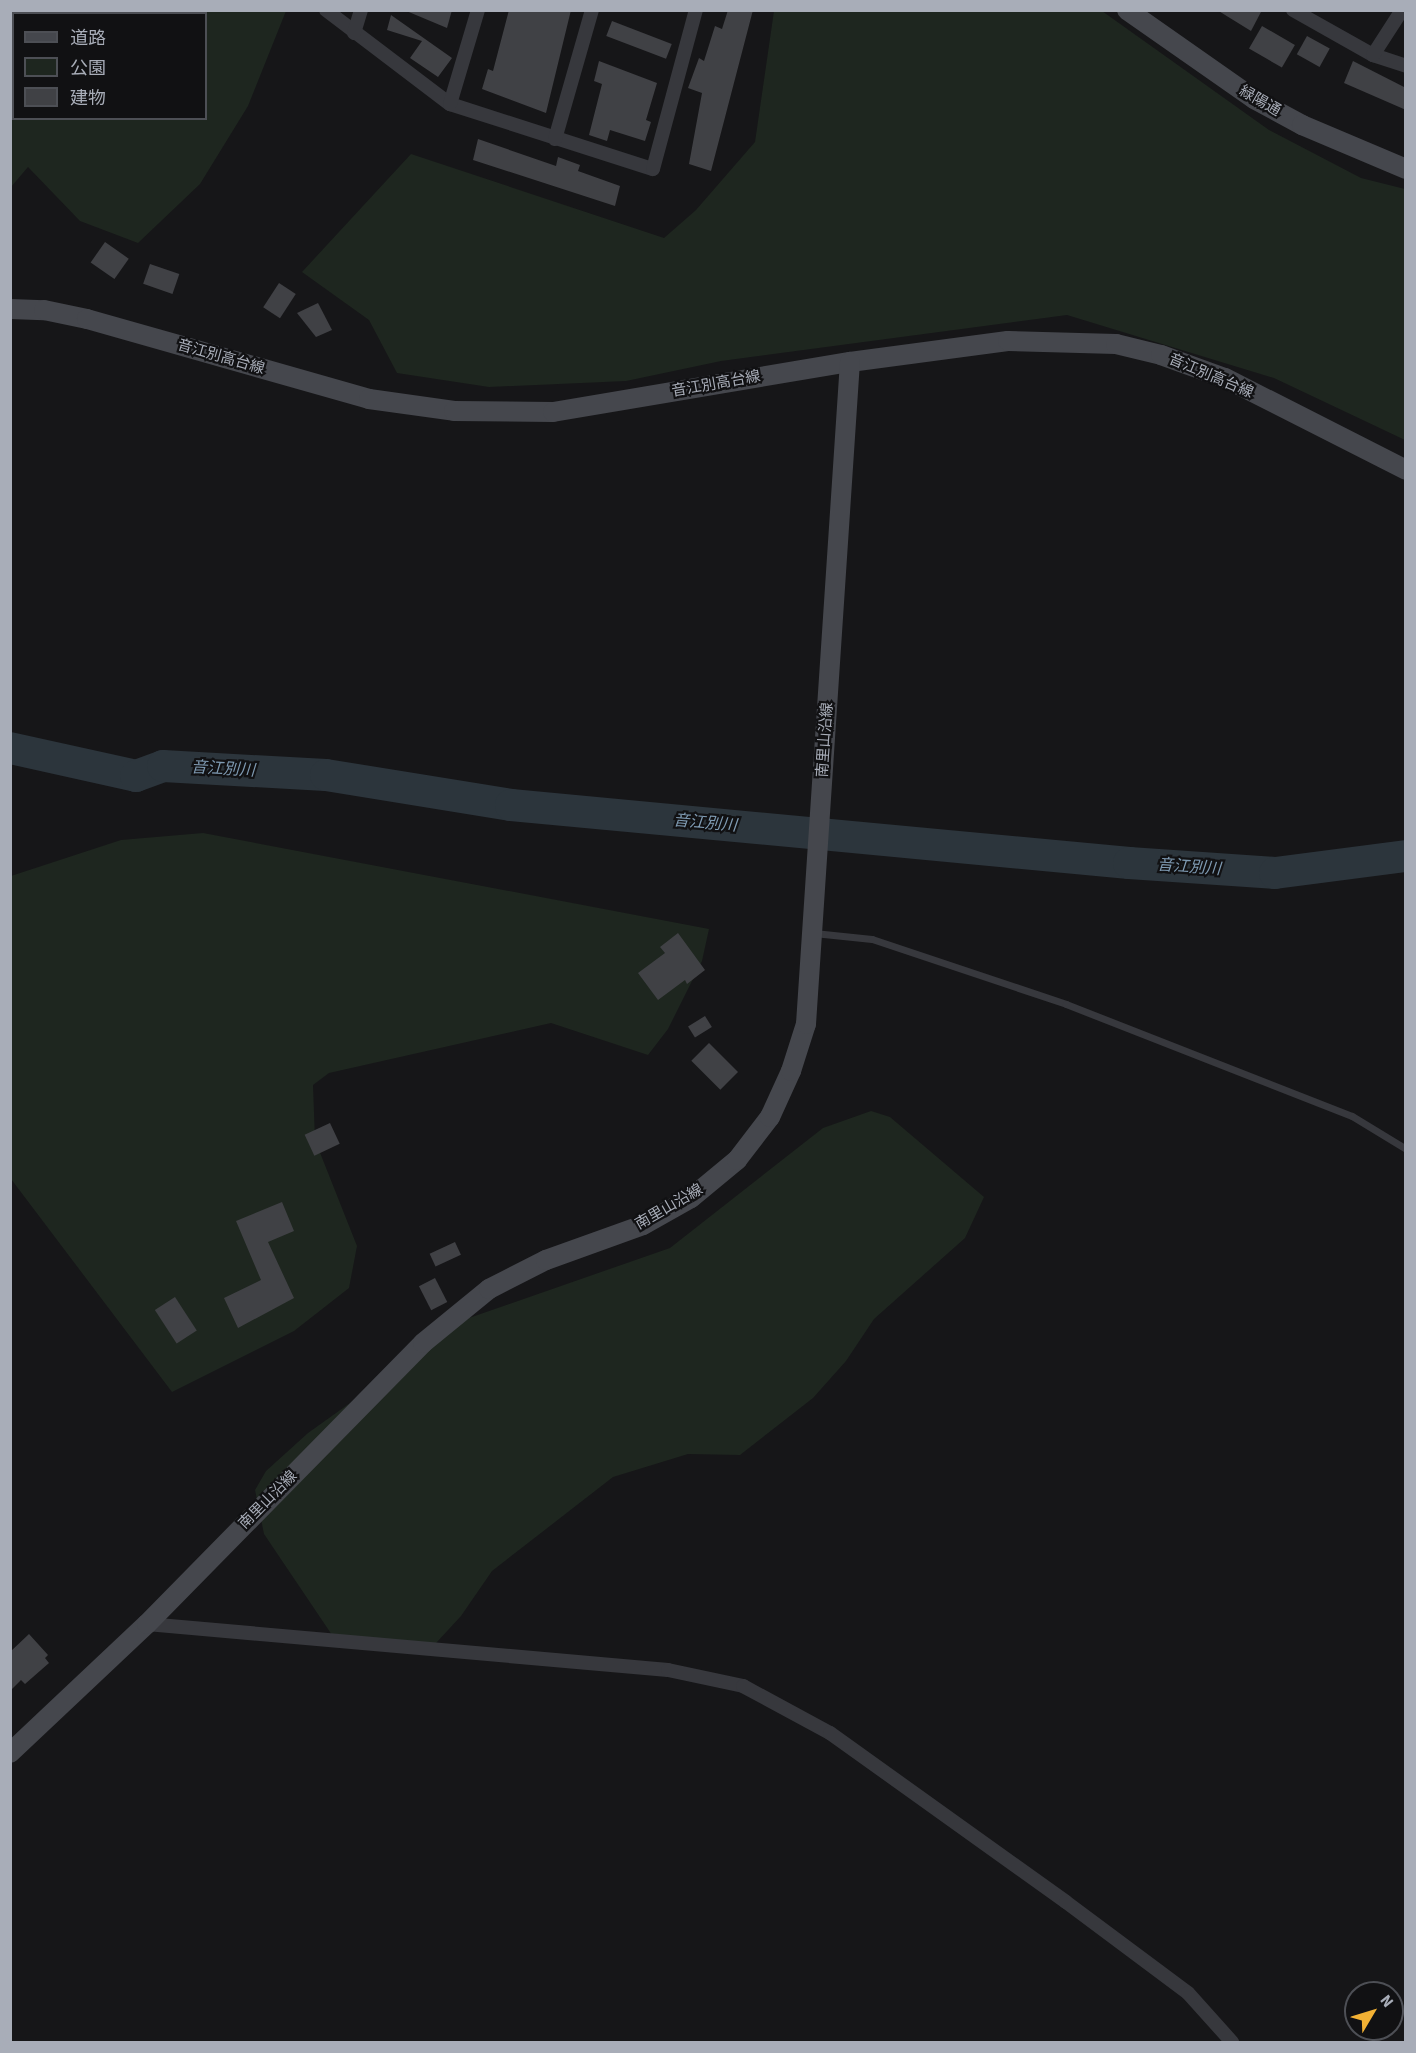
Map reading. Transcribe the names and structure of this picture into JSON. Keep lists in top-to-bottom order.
{
  "streets": {
    "street": ["緑陽通", "音江別高台線", "南里山沿線"]
  },
  "crossings": [
    ["音江別高台線", "南里山沿線"]
  ],
  "water": ["音江別川"],
  "legend": ["道路", "公園", "建物"],
  "north": "top right"
}
